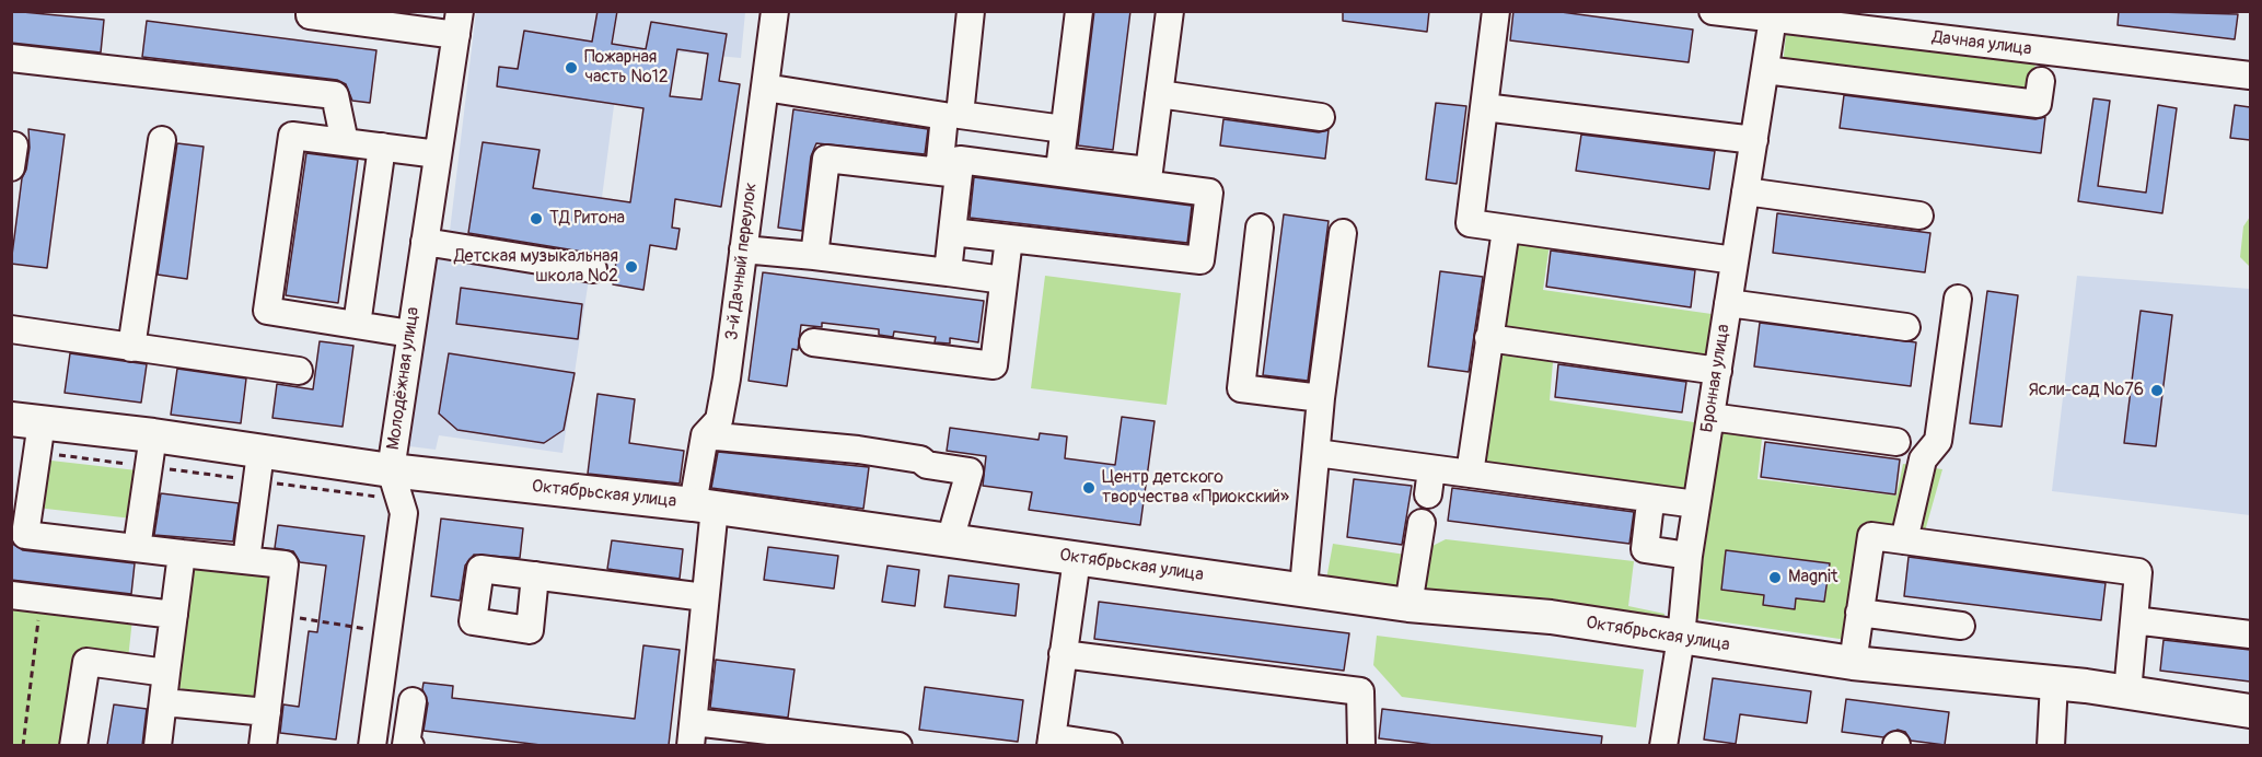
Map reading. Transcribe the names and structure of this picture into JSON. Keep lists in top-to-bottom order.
{
  "streets": {
    "main road": ["Октябрьская улица"],
    "street": [
      "Дачная улица",
      "3-й Дачный переулок",
      "Молодёжная улица",
      "Бронная улица"
    ]
  },
  "crossings": [
    ["Дачная улица", "Бронная улица"],
    ["3-й Дачный переулок", "Октябрьская улица"],
    ["Молодёжная улица", "Октябрьская улица"],
    ["Бронная улица", "Октябрьская улица"]
  ],
  "places": [
    "Пожарная часть №12",
    "ТД Ритона",
    "Детская музыкальная школа №2",
    "Ясли-сад №76",
    "Центр детского творчества «Приокский»",
    "Magnit"
  ]
}
